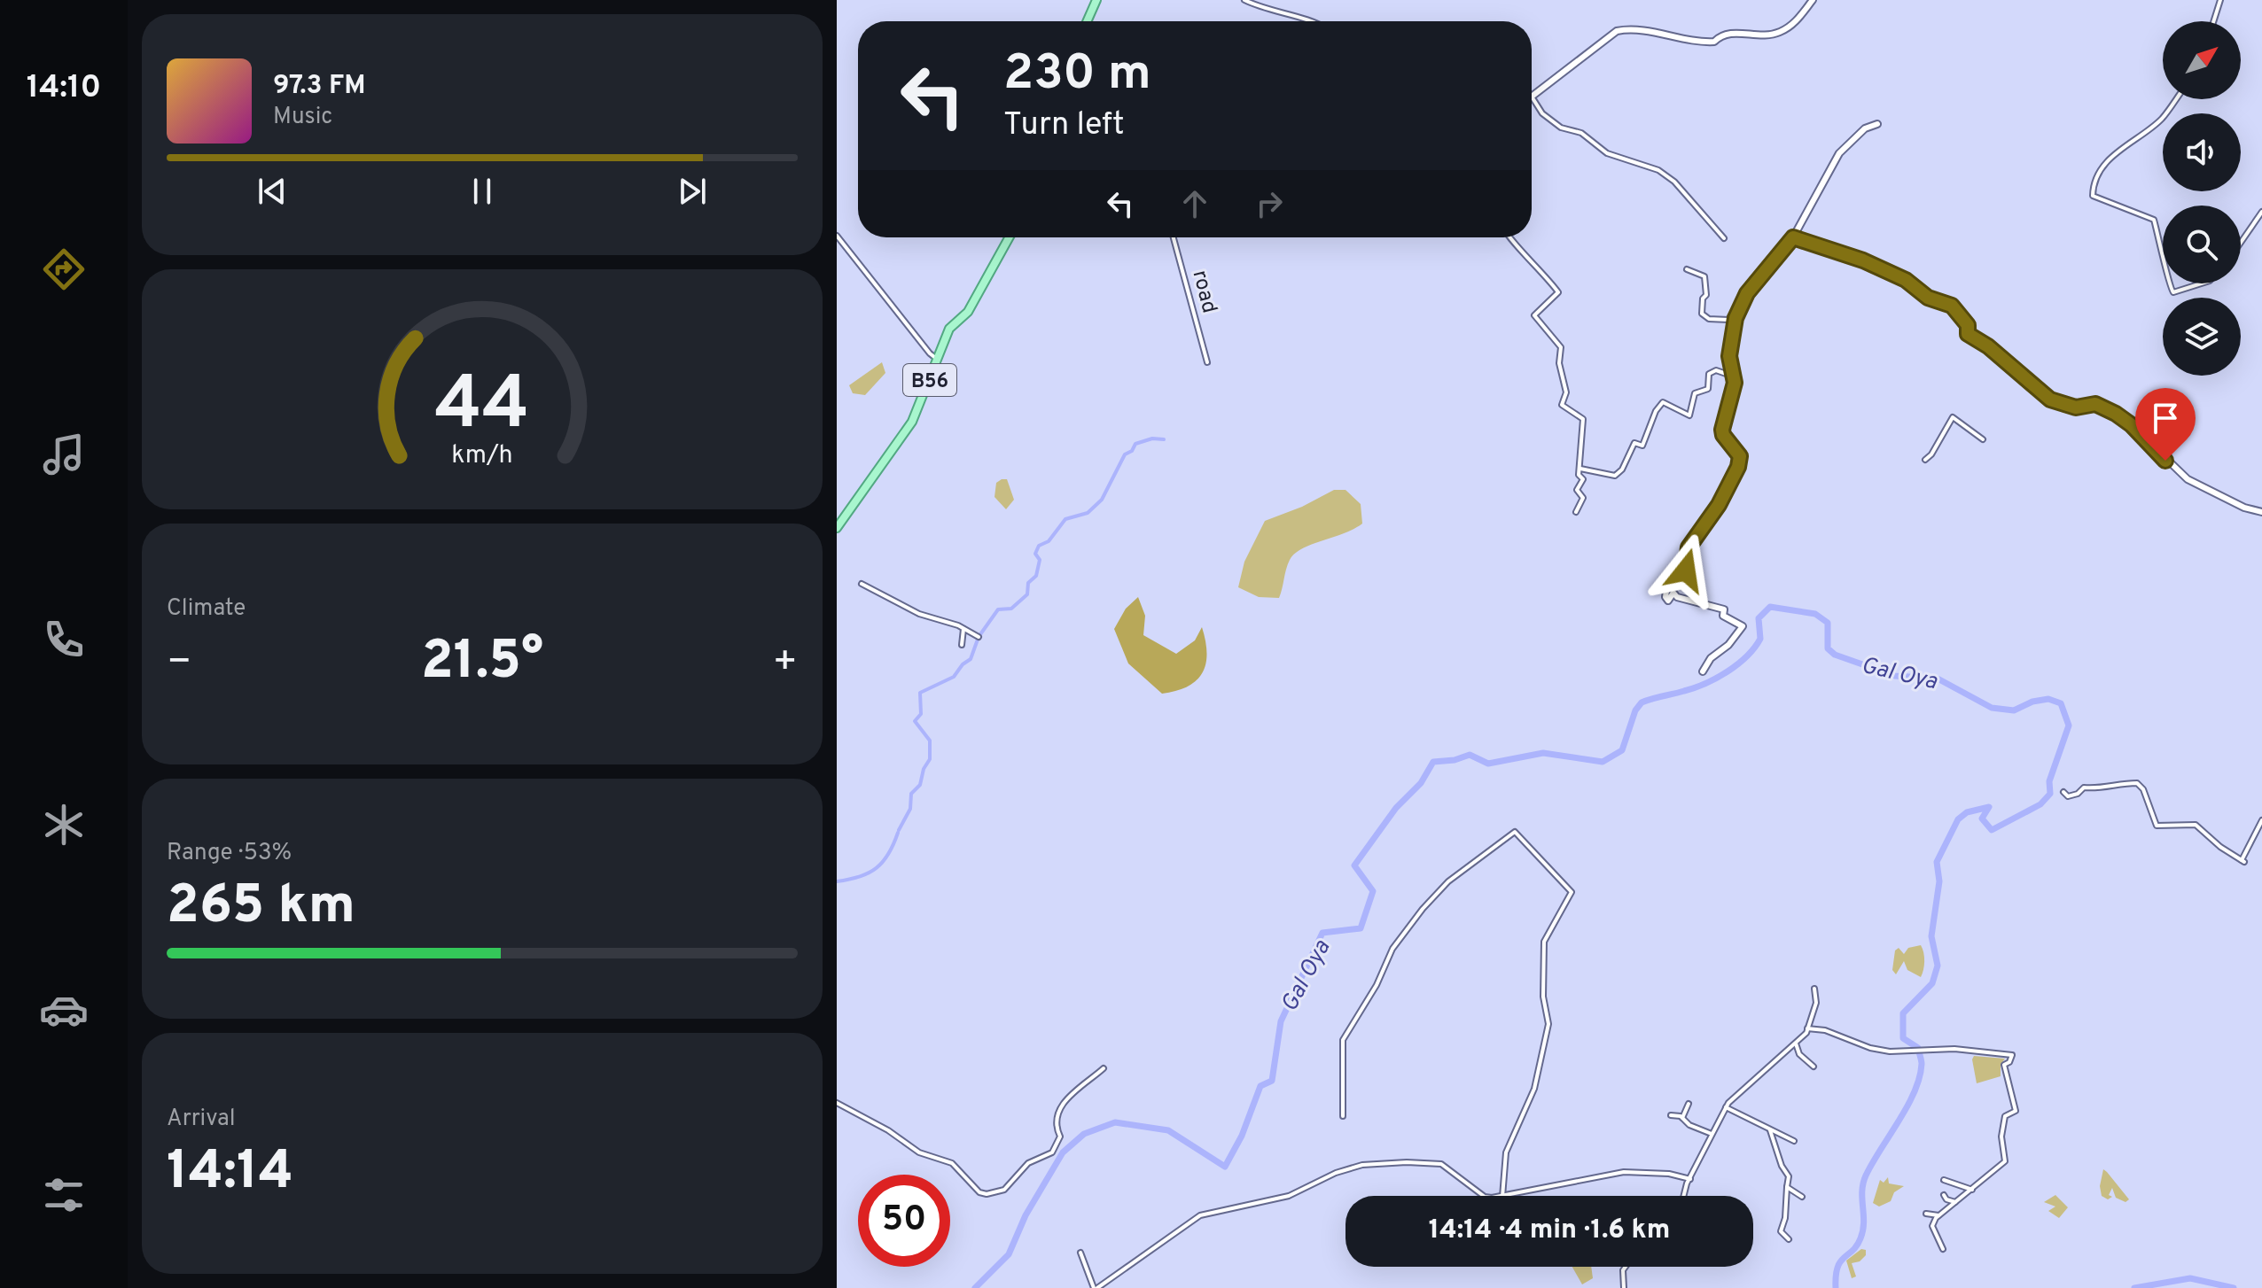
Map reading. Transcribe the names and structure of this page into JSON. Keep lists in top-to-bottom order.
{
  "streets": {
    "main road": ["B56"],
    "street": ["road"]
  },
  "water": ["Gal Oya"],
  "north": "top right",
  "page": {
    "tabs": "14:10",
    "turn": ["230 m", "Turn left"],
    "song": ["97.3 FM", "Music"],
    "tile": [
      "Climate",
      ["Range · 53%", "265 km"],
      ["Arrival", "14:14"]
    ],
    "heat": ["−", "21.5°", "+"],
    "limit": "50",
    "trip": "14:14 · 4 min · 1.6 km",
    "gauge": ["44", "km/h"]
  }
}
